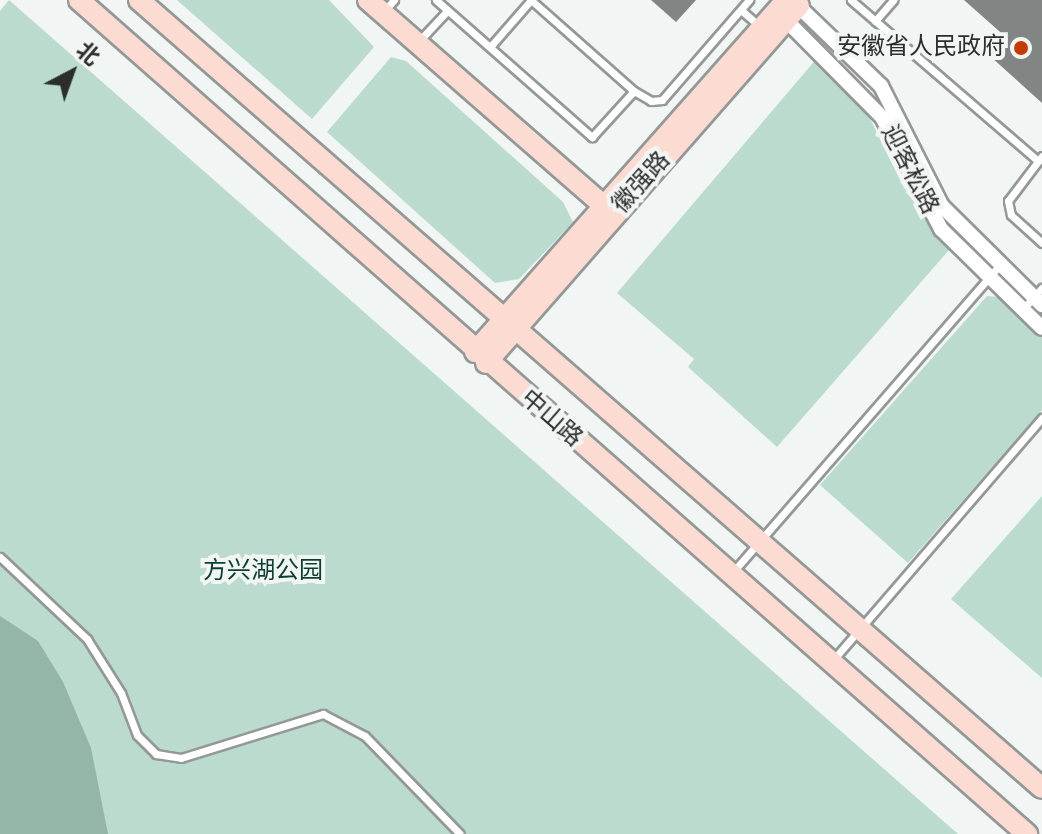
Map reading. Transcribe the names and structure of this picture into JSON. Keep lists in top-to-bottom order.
{
  "streets": {
    "main road": ["徽强路", "中山路"],
    "street": ["迎客松路"]
  },
  "crossings": [
    ["迎客松路", "徽强路"],
    ["徽强路", "中山路"]
  ],
  "parks": ["方兴湖公园"],
  "places": ["安徽省人民政府"],
  "north": "top right"
}
